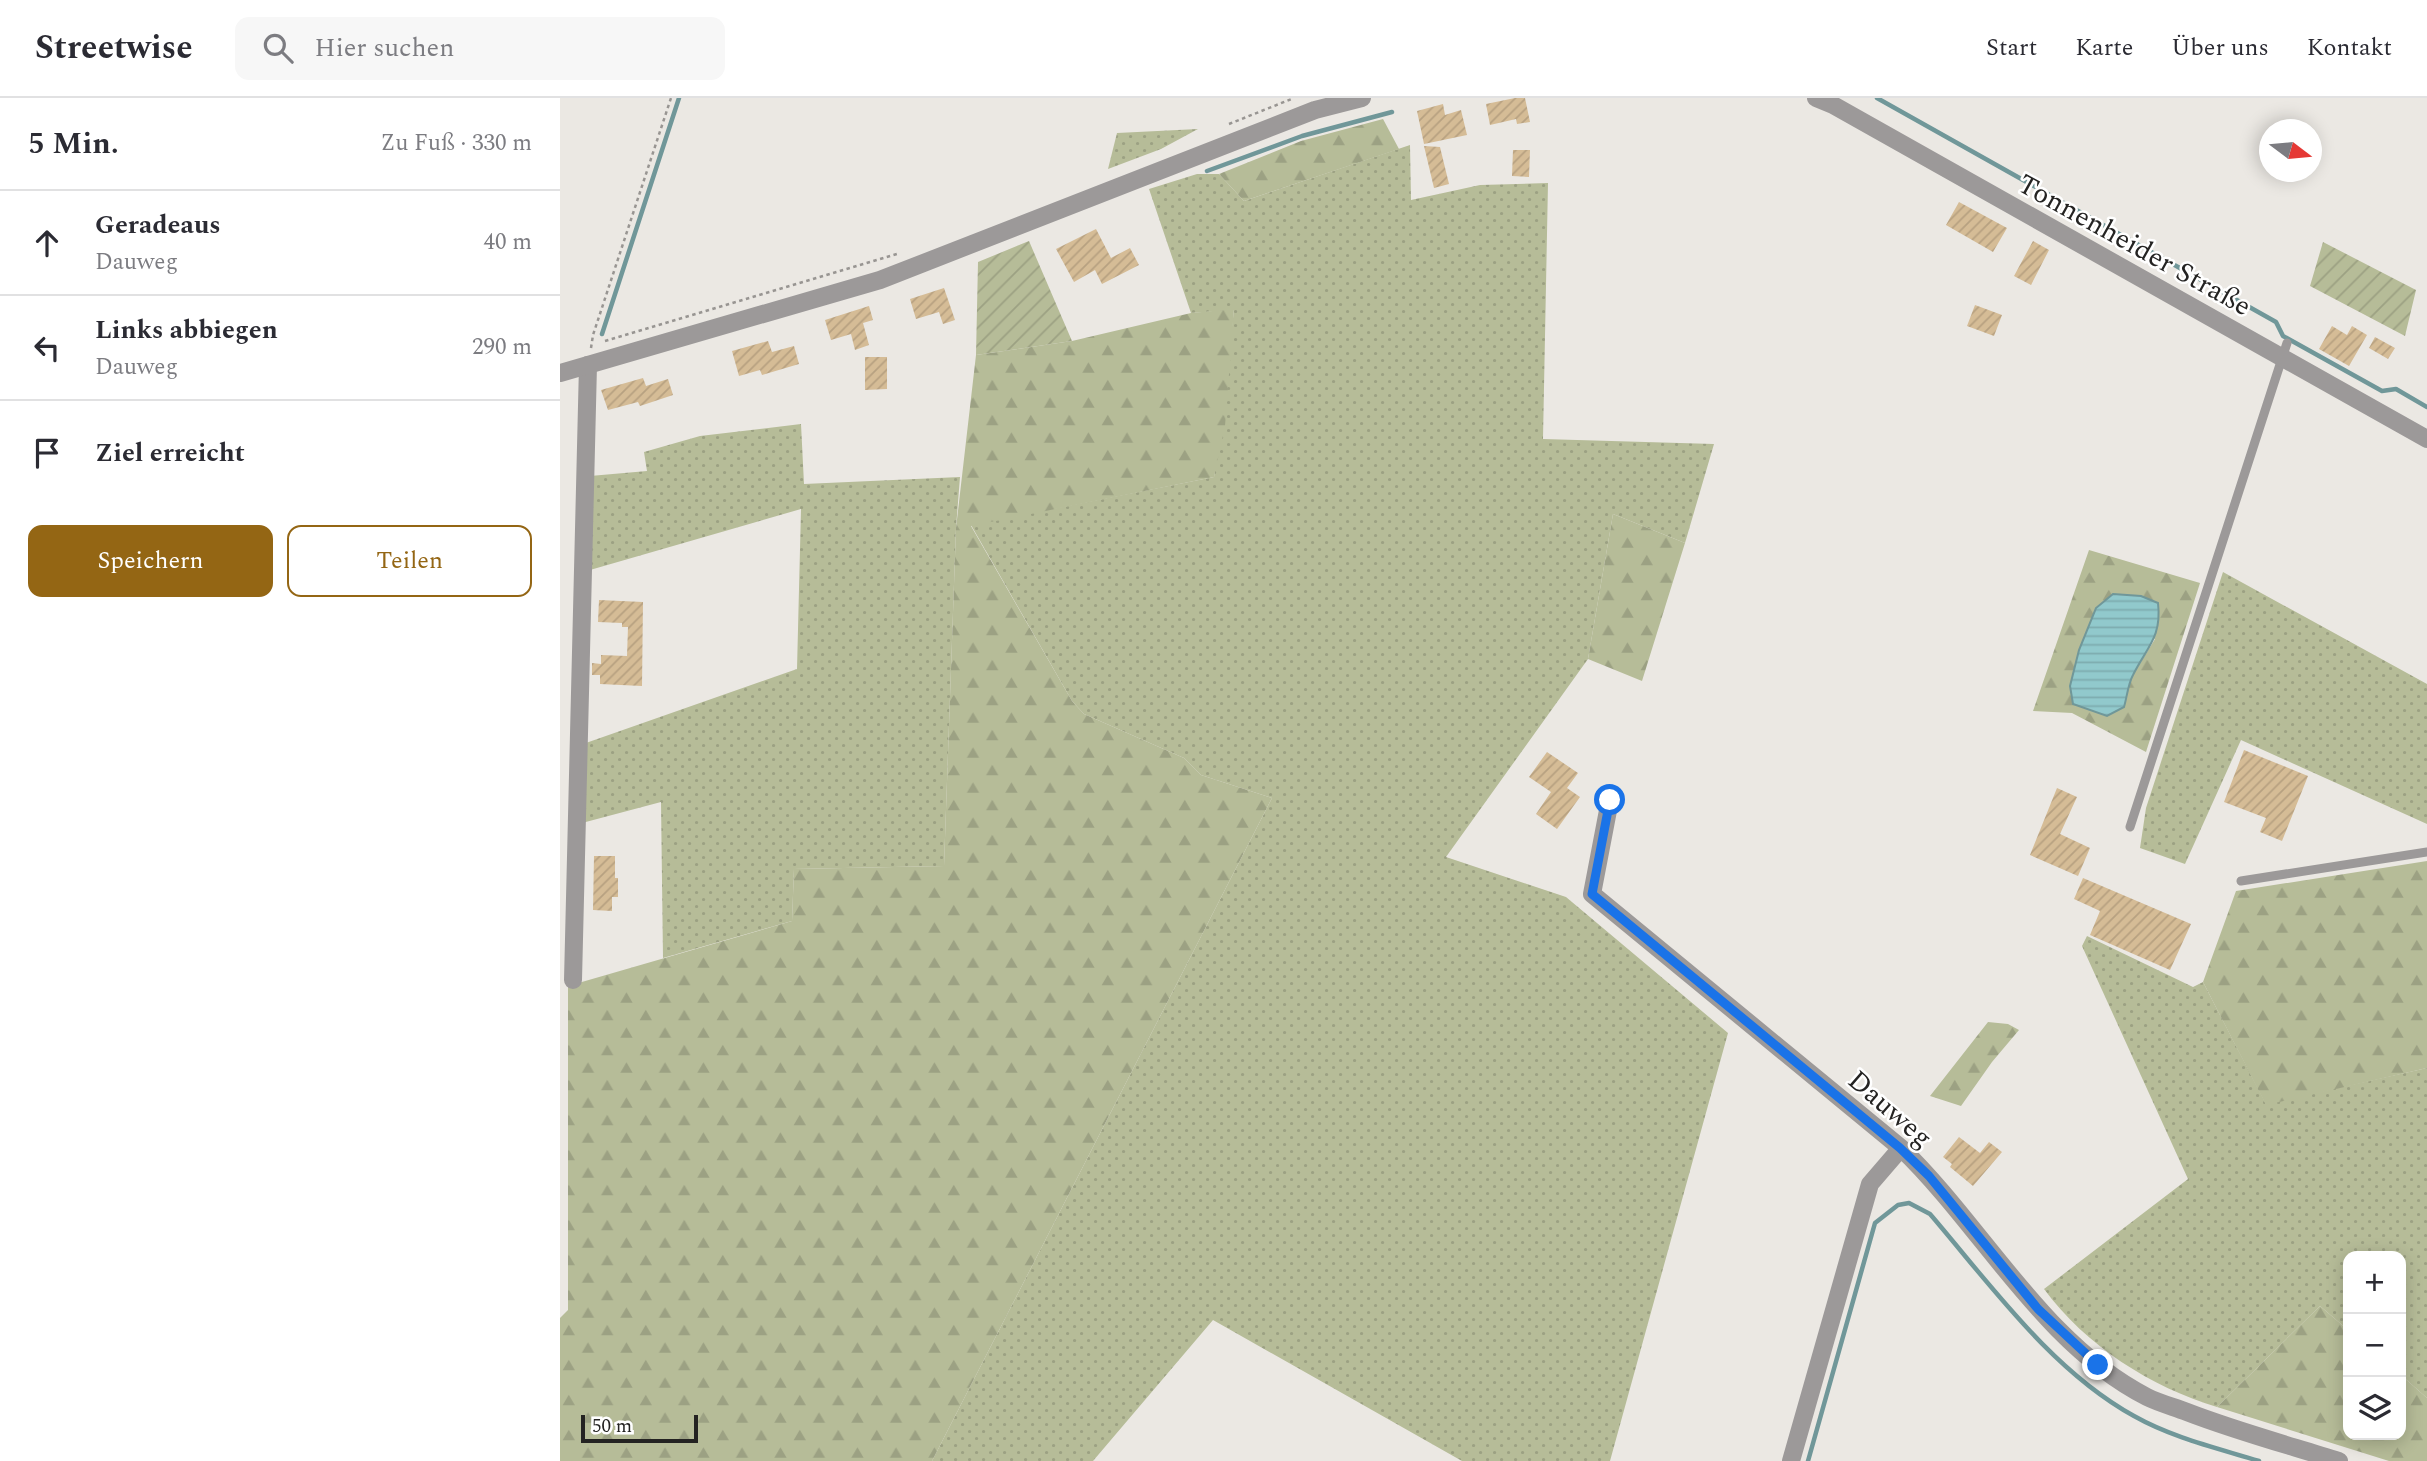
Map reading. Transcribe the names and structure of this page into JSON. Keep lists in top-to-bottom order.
{
  "streets": {
    "street": ["Tonnenheider Straße", "Dauweg"]
  },
  "scale_bar": "50 m",
  "north": "right",
  "page": {
    "header": "Streetwise",
    "search": "Hier suchen",
    "nav": [
      "Start",
      "Karte",
      "Über uns",
      "Kontakt"
    ],
    "heading": ["5 Min.", "Zu Fuß · 330 m"],
    "list": [
      ["Geradeaus", "Dauweg", "40 m"],
      ["Links abbiegen", "Dauweg", "290 m"],
      "Ziel erreicht"
    ],
    "buttons": ["Speichern", "Teilen"],
    "map_buttons": ["+", "−"],
    "scale": "50 m"
  }
}
